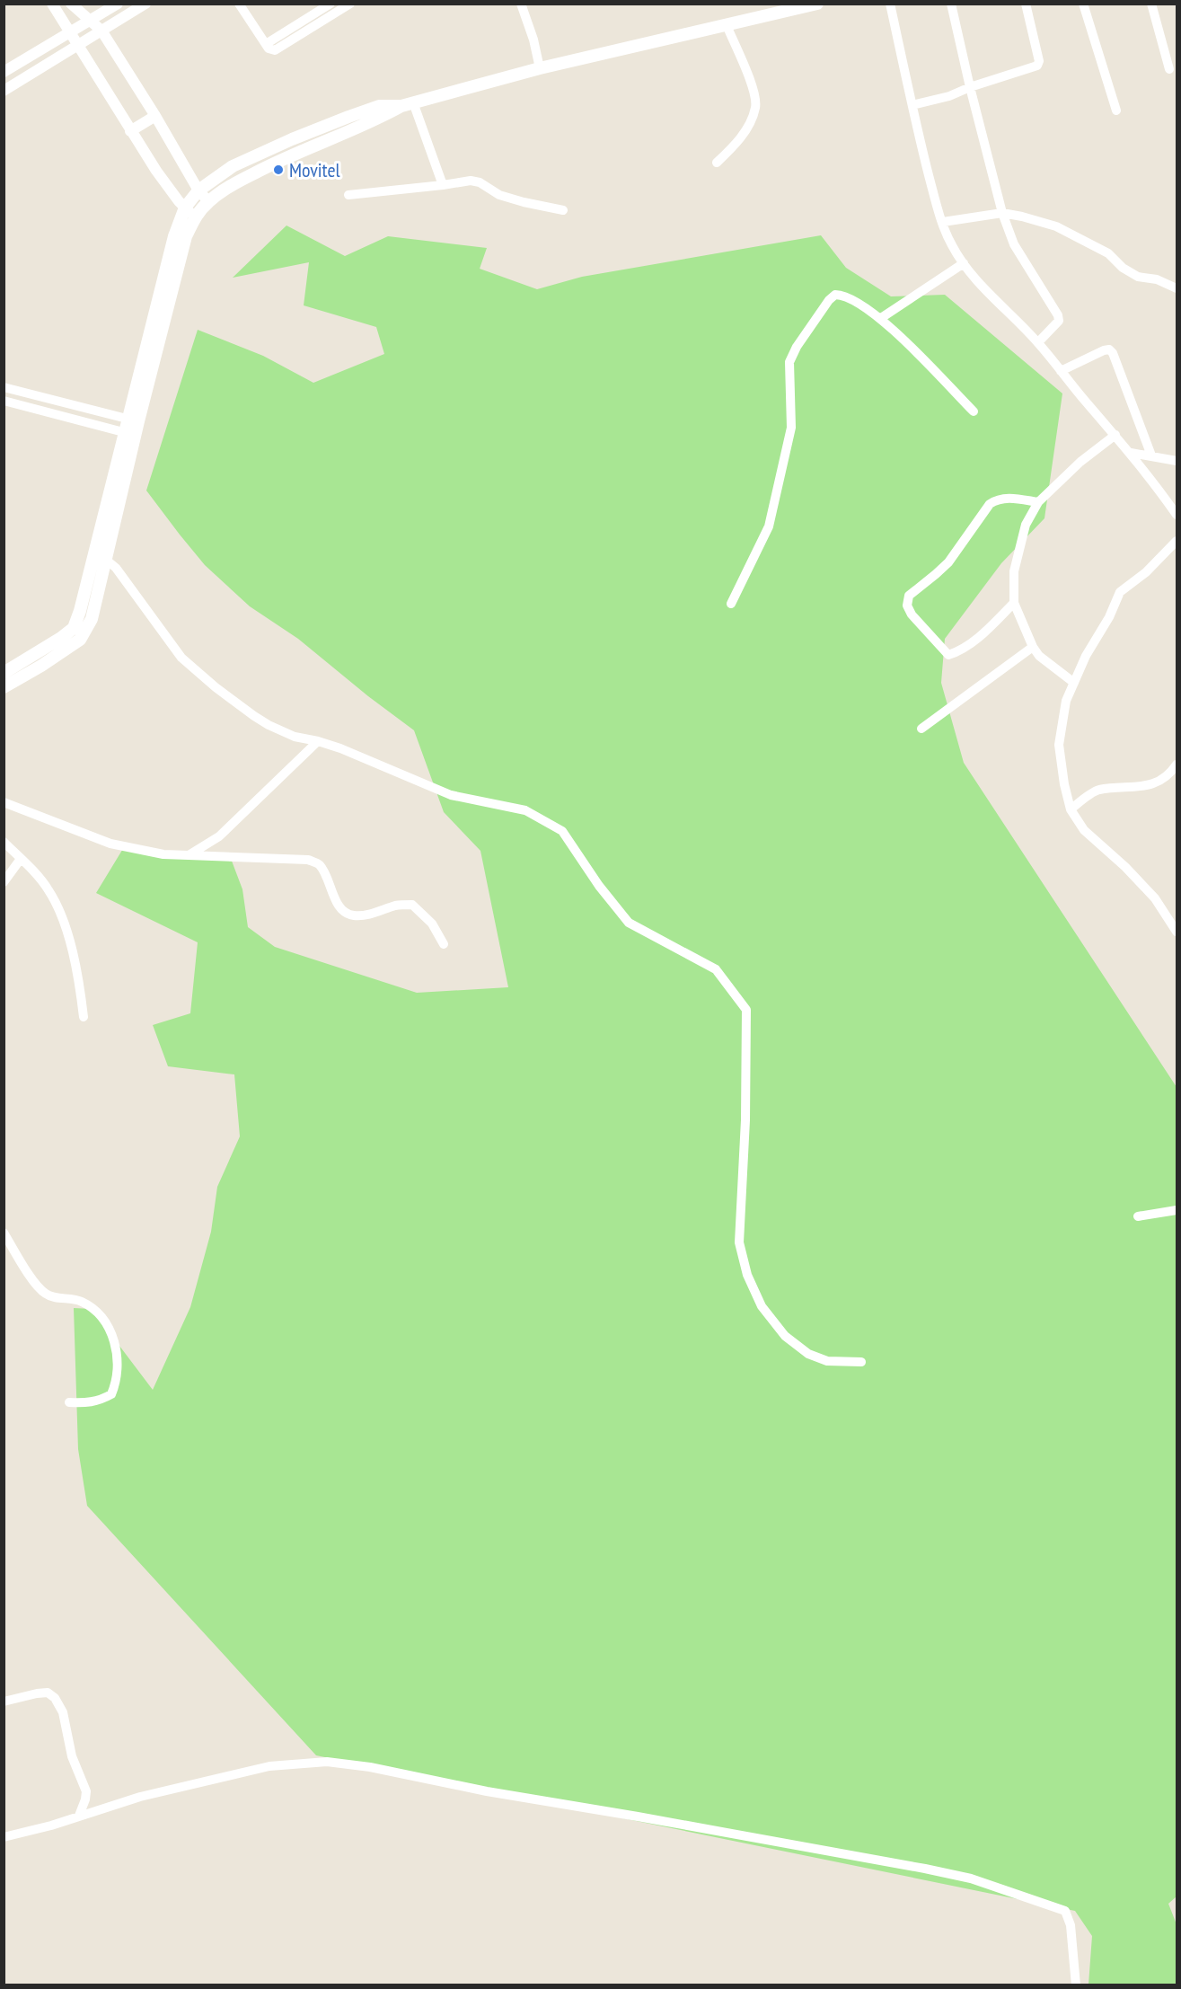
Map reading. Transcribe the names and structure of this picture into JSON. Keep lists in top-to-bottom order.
{
  "places": ["Movitel"]
}
